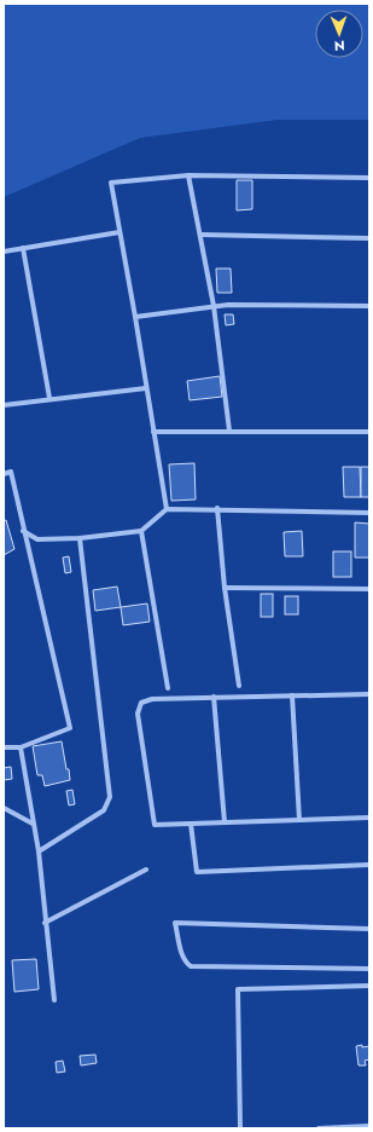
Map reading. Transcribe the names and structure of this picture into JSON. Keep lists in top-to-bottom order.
{
  "north": "bottom"
}
